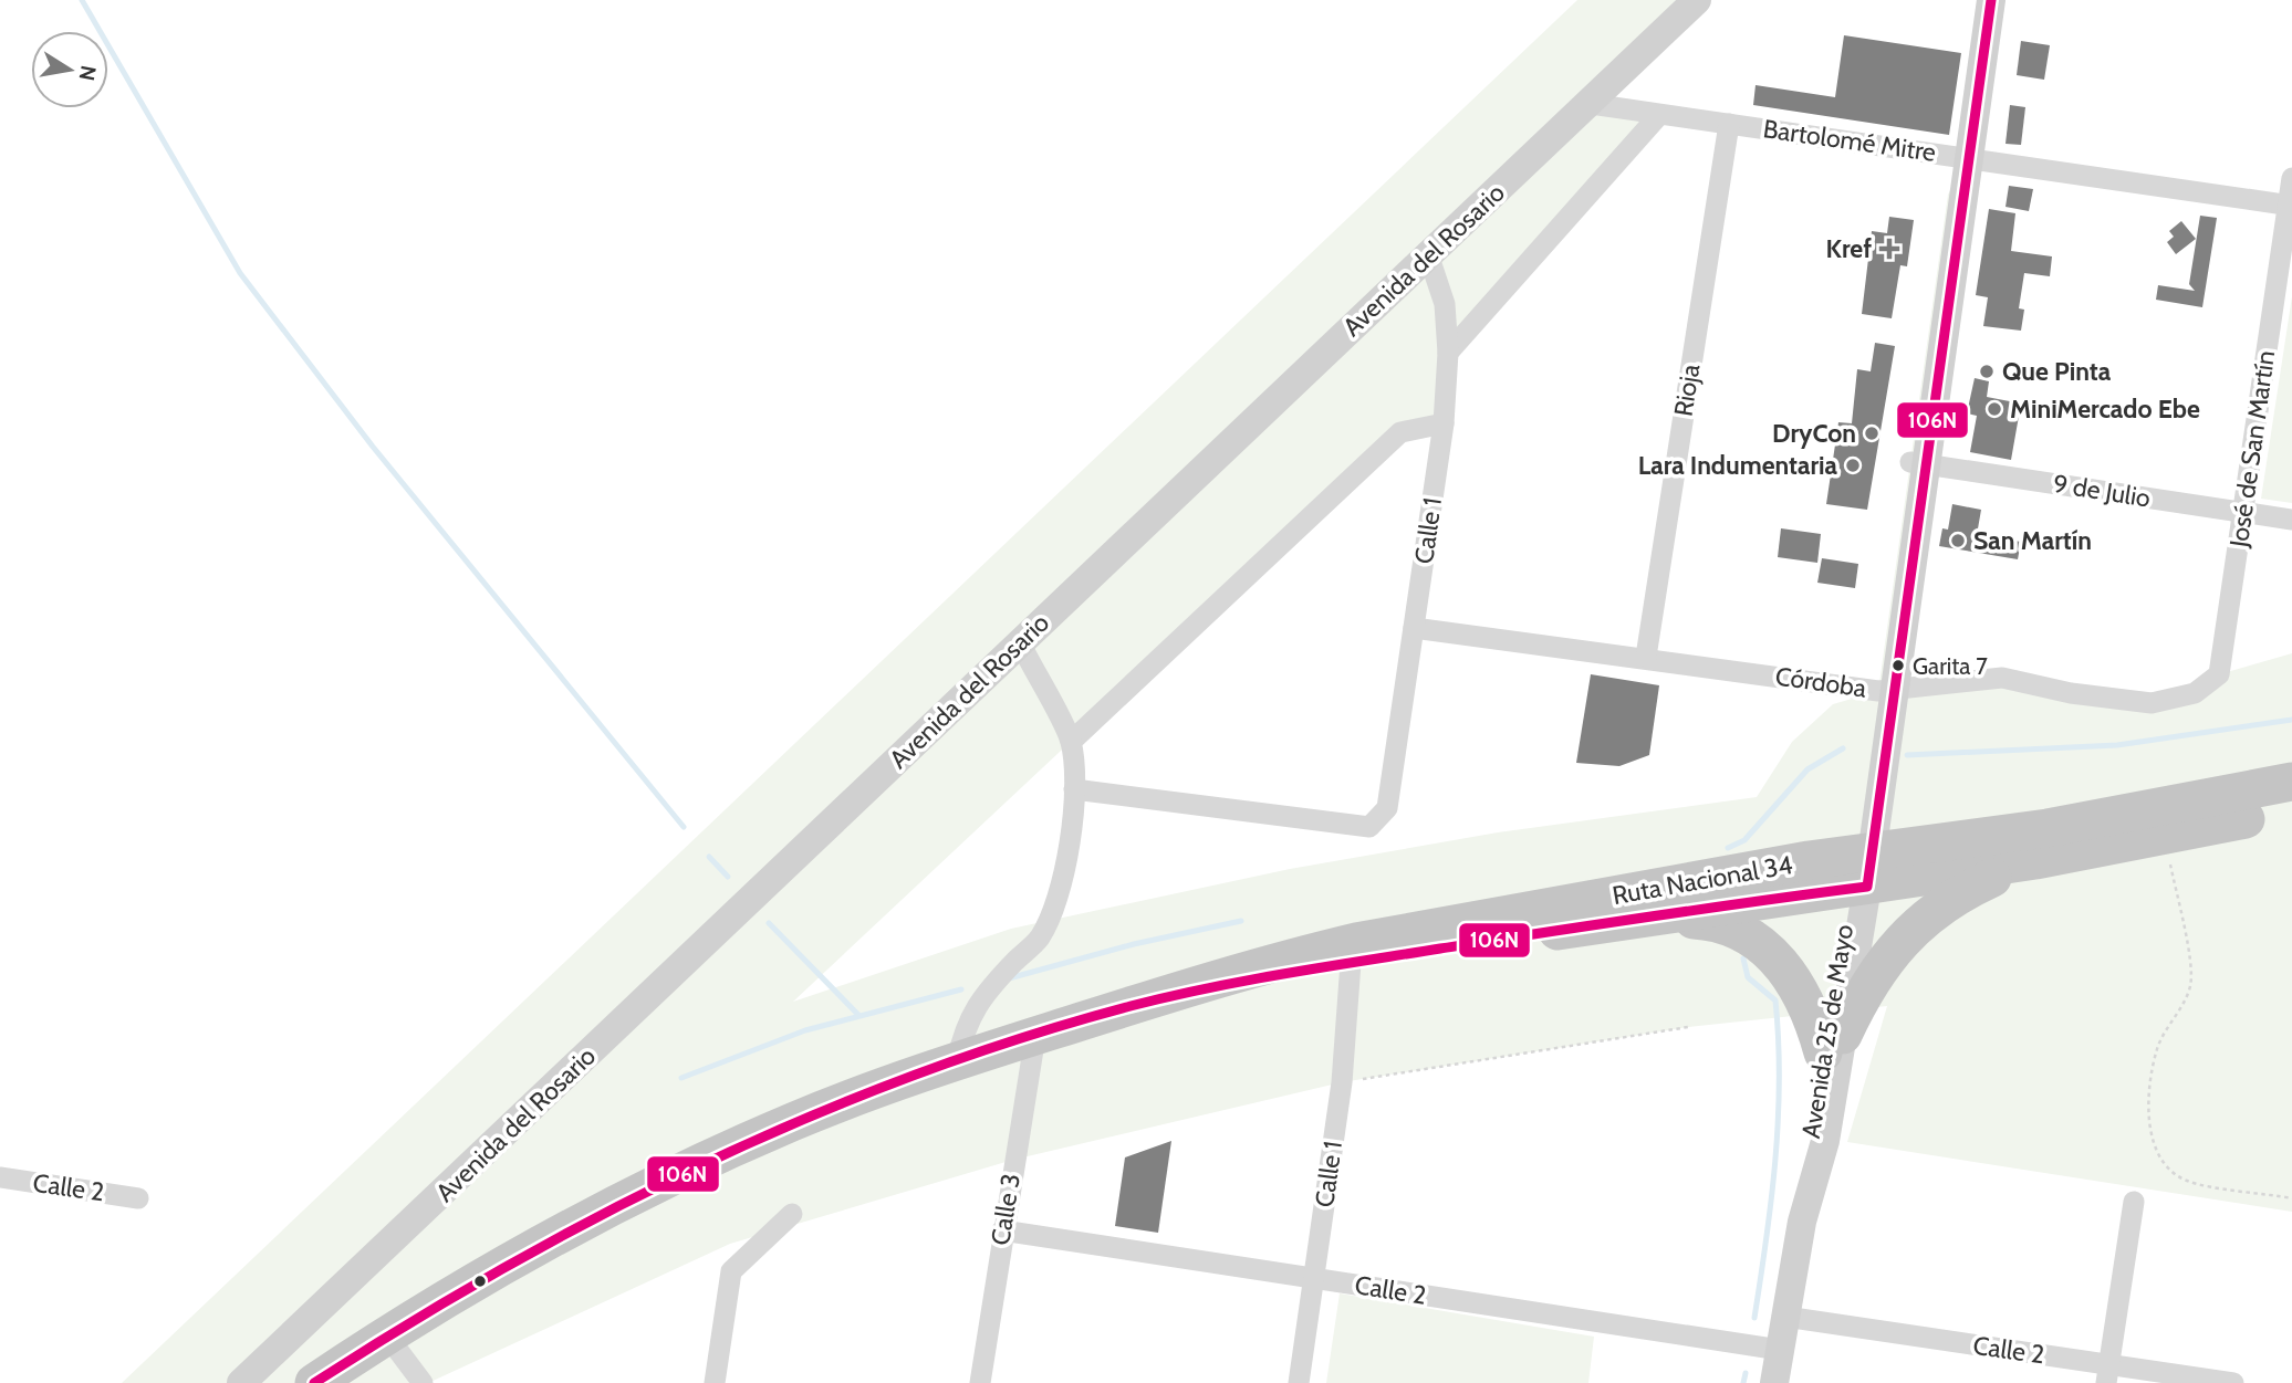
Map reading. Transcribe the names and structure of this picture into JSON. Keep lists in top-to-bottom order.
{
  "streets": {
    "highway": ["Ruta Nacional 34"],
    "main road": ["Avenida del Rosario", "Avenida 25 de Mayo"],
    "street": [
      "Bartolomé Mitre",
      "Rioja",
      "José de San Martín",
      "9 de Julio",
      "Calle 1",
      "Córdoba",
      "Calle 2",
      "Calle 3"
    ]
  },
  "crossings": [
    ["Bartolomé Mitre", "Avenida del Rosario"],
    ["Bartolomé Mitre", "Rioja"],
    ["Bartolomé Mitre", "José de San Martín"],
    ["Bartolomé Mitre", "Avenida 25 de Mayo"],
    ["Avenida del Rosario", "Calle 1"],
    ["Rioja", "Córdoba"],
    ["José de San Martín", "9 de Julio"],
    ["José de San Martín", "Córdoba"],
    ["9 de Julio", "Avenida 25 de Mayo"],
    ["Calle 1", "Córdoba"],
    ["Calle 1", "Ruta Nacional 34"],
    ["Calle 1", "Calle 2"],
    ["Córdoba", "Avenida 25 de Mayo"],
    ["Ruta Nacional 34", "Avenida 25 de Mayo"],
    ["Ruta Nacional 34", "Calle 3"],
    ["Avenida 25 de Mayo", "Calle 2"],
    ["Calle 2", "Calle 3"]
  ],
  "places": {
    "health": ["Kref"],
    "other": [
      "Que Pinta",
      "MiniMercado Ebe",
      "DryCon",
      "Lara Indumentaria",
      "San Martín",
      "Garita 7"
    ]
  },
  "lines": ["transit line 106N"],
  "north": "right"
}
